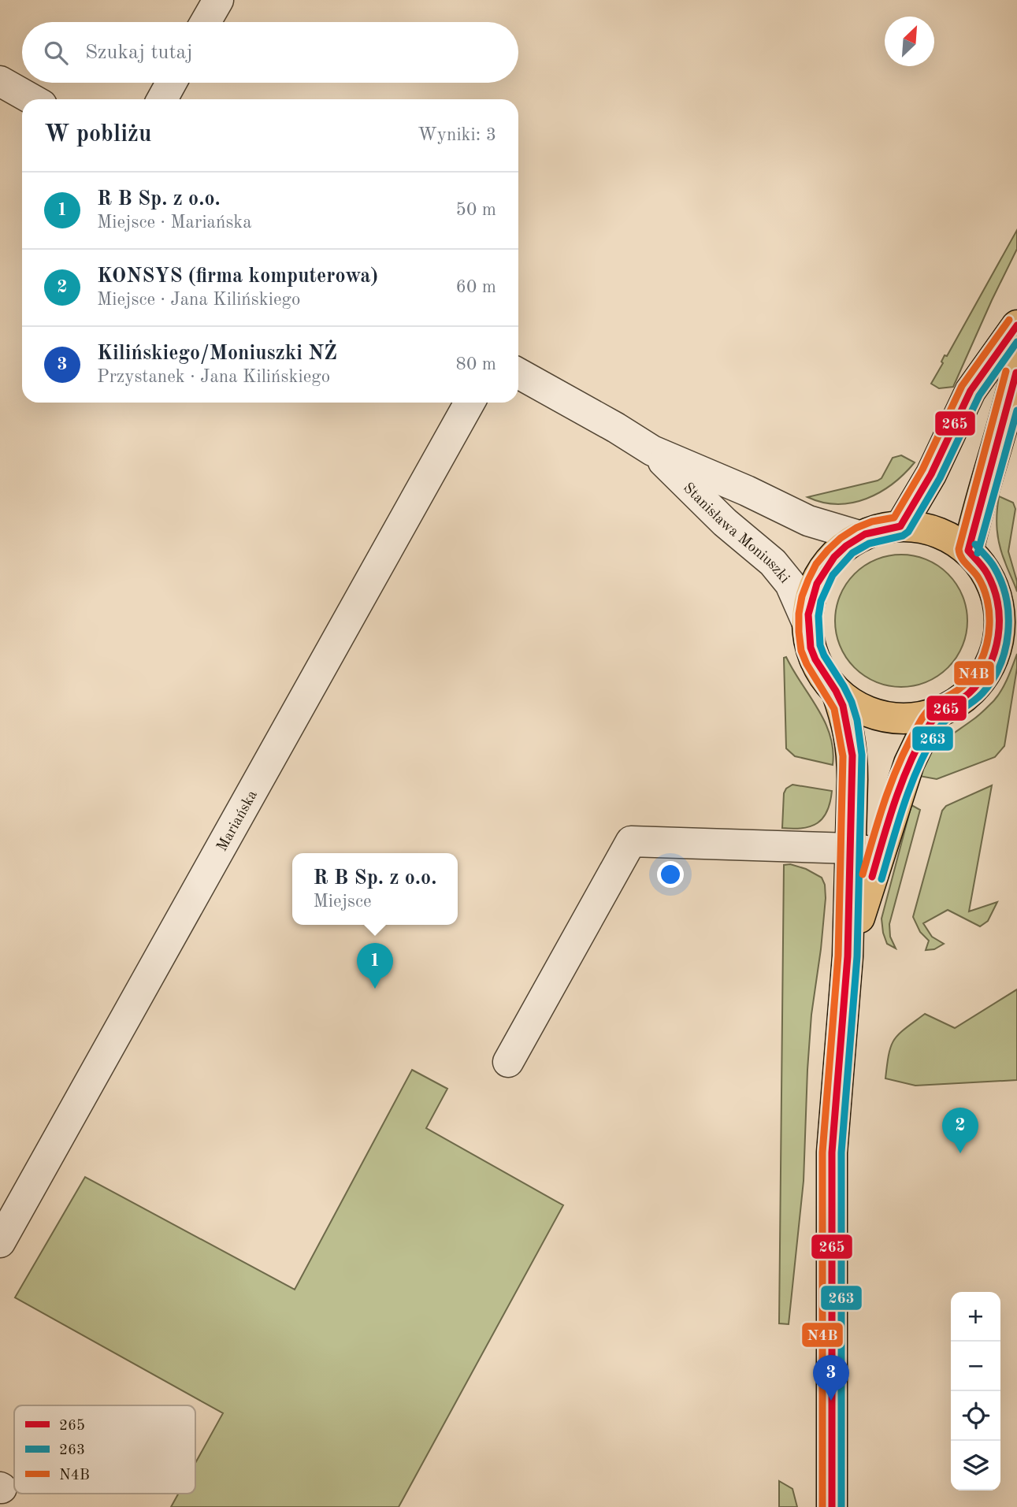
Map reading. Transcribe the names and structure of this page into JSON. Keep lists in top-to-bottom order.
{
  "streets": {
    "street": ["Stanisława Moniuszki", "Mariańska"]
  },
  "lines": ["transit line N4B", "transit line 265", "transit line 263"],
  "legend": ["265", "263", "N4B"],
  "north": "top right",
  "page": {
    "search": "Szukaj tutaj",
    "heading": ["W pobliżu", "Wyniki: 3"],
    "list": [
      {
        "mark": "1",
        "name": "R B Sp. z o.o.",
        "note": "Miejsce · Mariańska",
        "value": "50 m"
      },
      {
        "mark": "2",
        "name": "KONSYS (firma komputerowa)",
        "note": "Miejsce · Jana Kilińskiego",
        "value": "60 m"
      },
      {
        "mark": "3",
        "name": "Kilińskiego/Moniuszki NŻ",
        "note": "Przystanek · Jana Kilińskiego",
        "value": "80 m"
      }
    ],
    "popup": ["R B Sp. z o.o.", "Miejsce"],
    "pins": ["1", "2", "3"],
    "map_buttons": ["+", "−"]
  }
}
